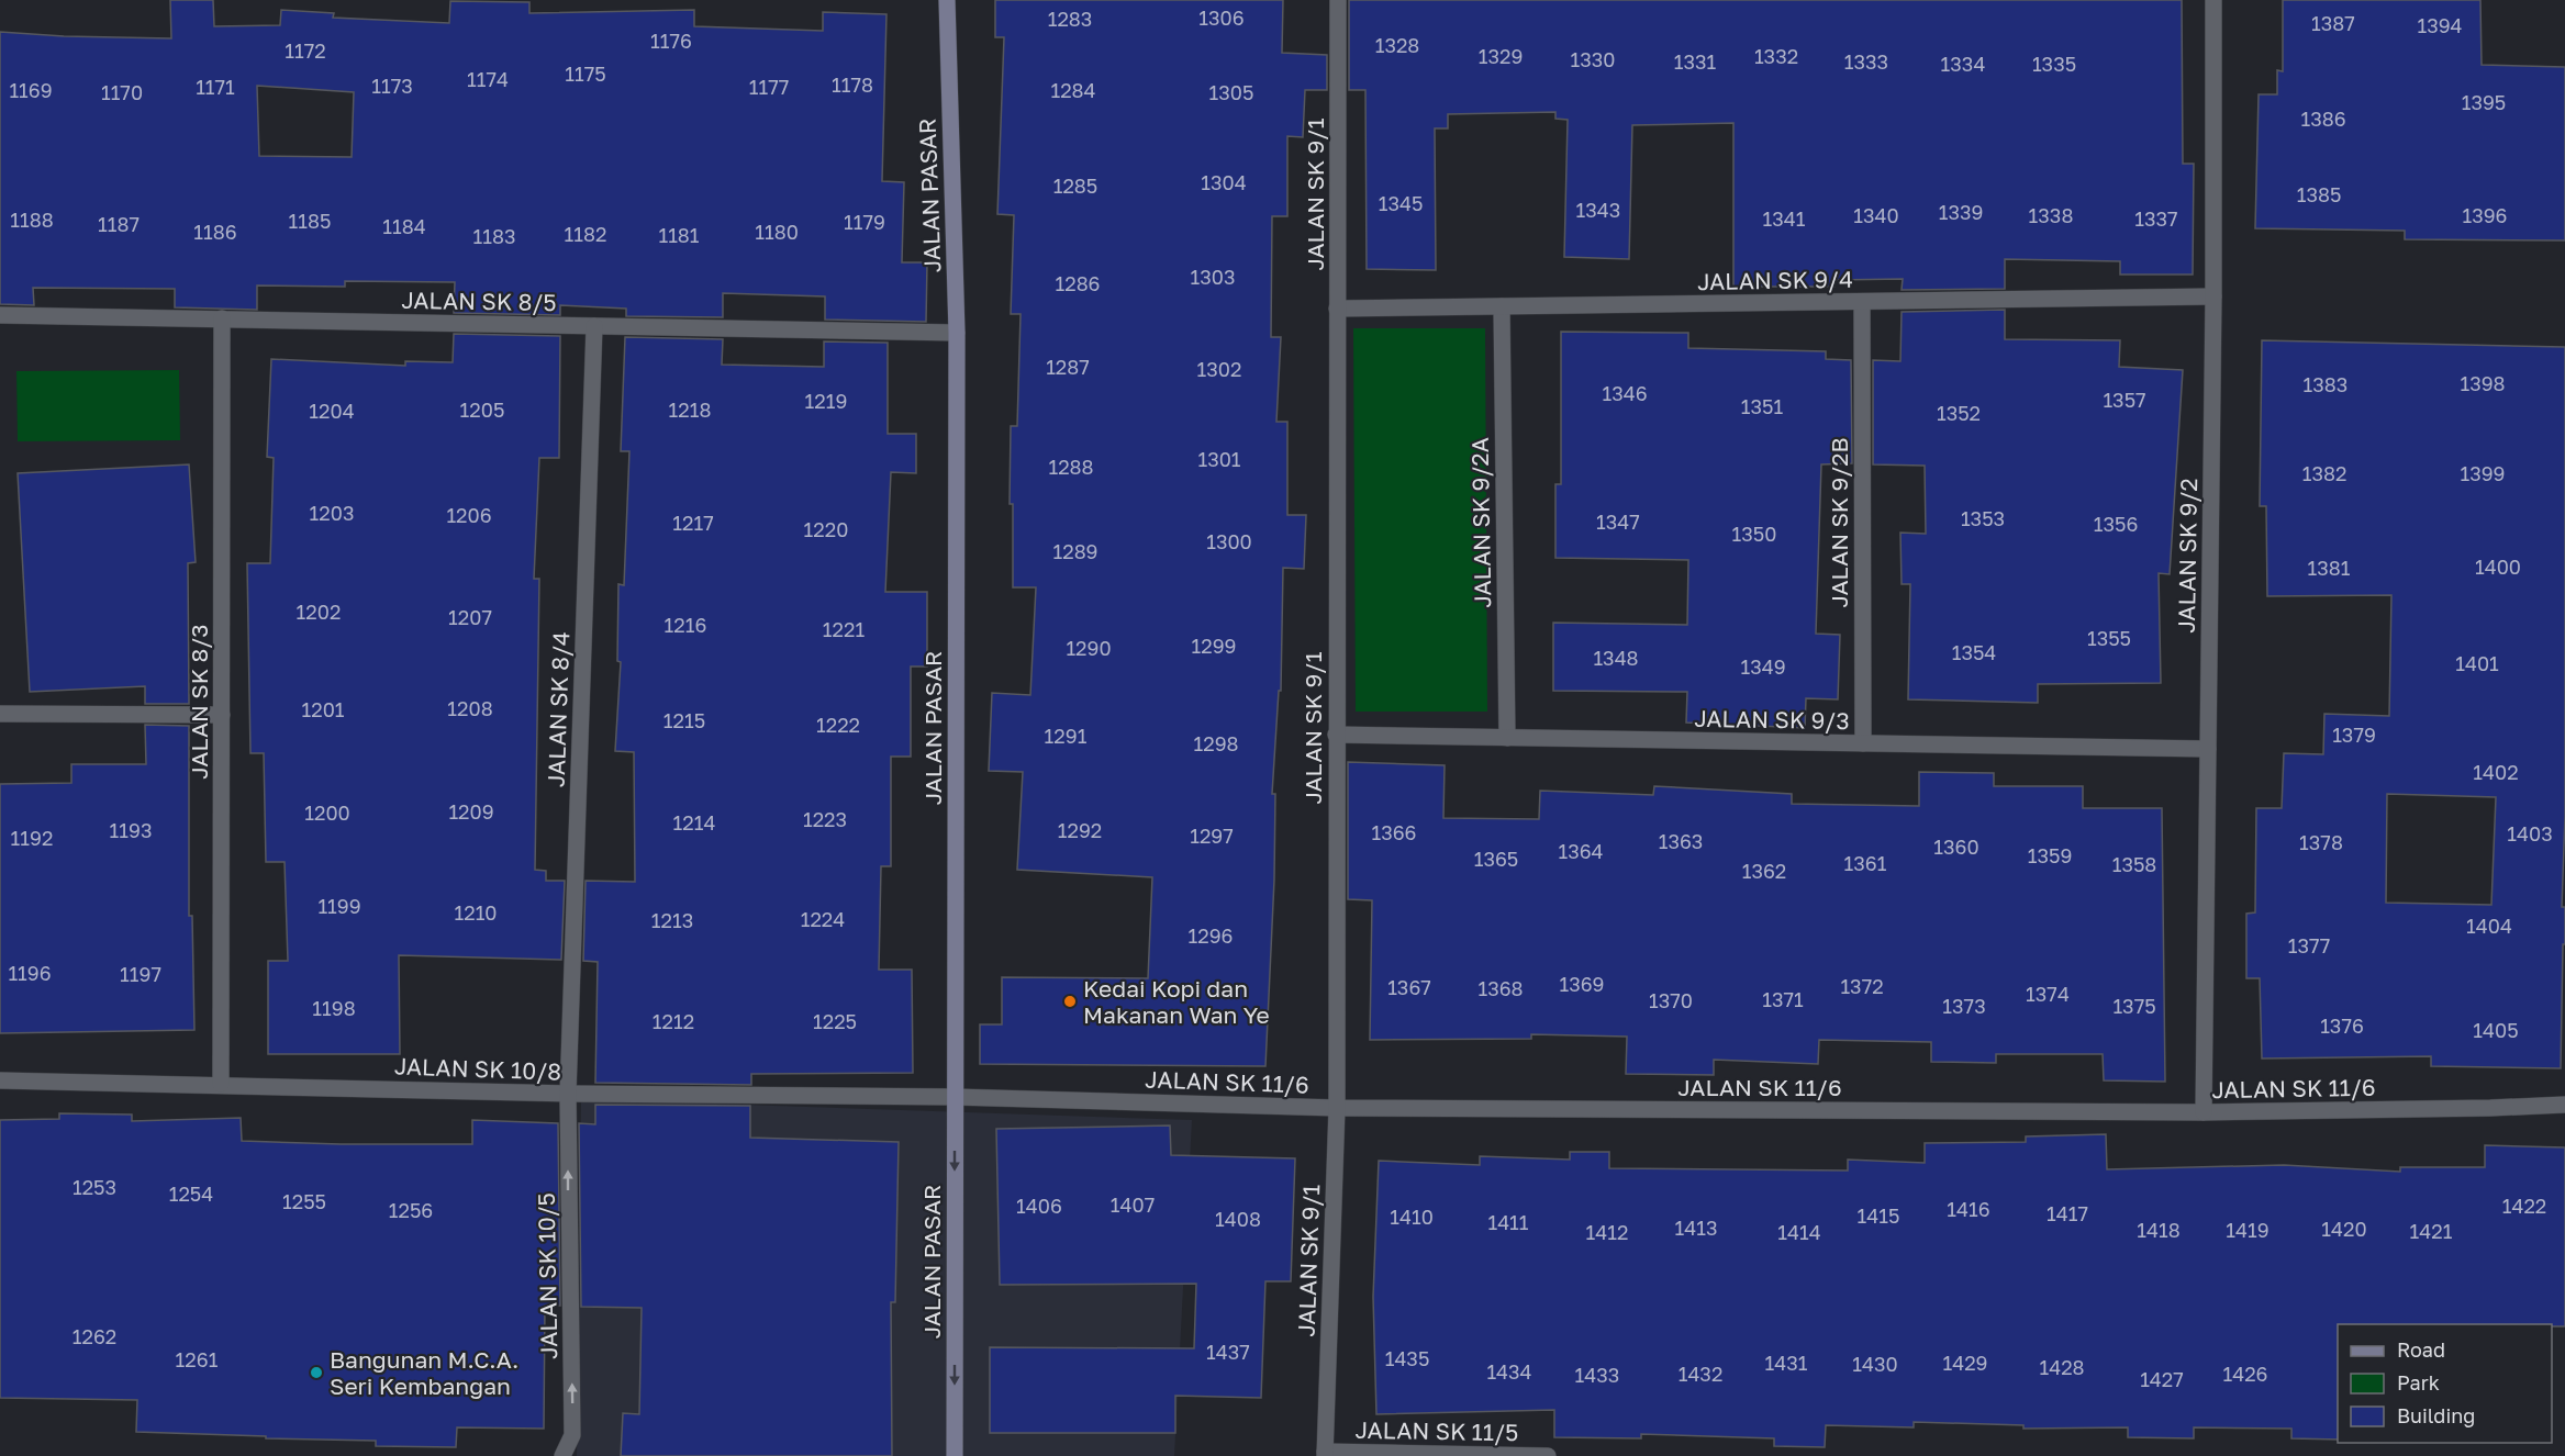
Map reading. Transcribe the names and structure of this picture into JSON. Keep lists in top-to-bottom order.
{
  "streets": {
    "street": [
      "JALAN SK 9/1",
      "JALAN PASAR",
      "JALAN SK 9/4",
      "JALAN SK 8/5",
      "JALAN SK 9/2A",
      "JALAN SK 9/2B",
      "JALAN SK 9/2",
      "JALAN SK 8/3",
      "JALAN SK 8/4",
      "JALAN SK 9/3",
      "JALAN SK 10/8",
      "JALAN SK 11/6",
      "JALAN SK 10/5",
      "JALAN SK 11/5"
    ]
  },
  "crossings": [
    ["JALAN SK 9/1", "JALAN SK 9/4"],
    ["JALAN SK 9/1", "JALAN SK 9/3"],
    ["JALAN SK 9/1", "JALAN SK 11/6"],
    ["JALAN SK 9/1", "JALAN SK 11/5"],
    ["JALAN PASAR", "JALAN SK 8/5"],
    ["JALAN PASAR", "JALAN SK 10/8"],
    ["JALAN PASAR", "JALAN SK 11/6"],
    ["JALAN SK 9/4", "JALAN SK 9/2A"],
    ["JALAN SK 9/4", "JALAN SK 9/2B"],
    ["JALAN SK 9/4", "JALAN SK 9/2"],
    ["JALAN SK 8/5", "JALAN SK 8/3"],
    ["JALAN SK 8/5", "JALAN SK 8/4"],
    ["JALAN SK 9/2A", "JALAN SK 9/3"],
    ["JALAN SK 9/2B", "JALAN SK 9/3"],
    ["JALAN SK 9/2", "JALAN SK 9/3"],
    ["JALAN SK 9/2", "JALAN SK 11/6"],
    ["JALAN SK 8/3", "JALAN SK 10/8"],
    ["JALAN SK 8/4", "JALAN SK 10/8"],
    ["JALAN SK 8/4", "JALAN SK 10/5"],
    ["JALAN SK 10/8", "JALAN SK 11/6"],
    ["JALAN SK 10/8", "JALAN SK 10/5"]
  ],
  "one_way": ["JALAN SK 10/5"],
  "places": ["Kedai Kopi dan Makanan Wan Ye", "Bangunan M.C.A. Seri Kembangan"],
  "house_numbers": [
    "1306",
    "1283",
    "1387",
    "1394",
    "1176",
    "1328",
    "1172",
    "1329",
    "1332",
    "1330",
    "1331",
    "1333",
    "1334",
    "1335",
    "1175",
    "1174",
    "1178",
    "1173",
    "1171",
    "1177",
    "1169",
    "1284",
    "1170",
    "1305",
    "1395",
    "1386",
    "1304",
    "1285",
    "1385",
    "1345",
    "1343",
    "1339",
    "1340",
    "1338",
    "1396",
    "1341",
    "1337",
    "1188",
    "1185",
    "1179",
    "1187",
    "1184",
    "1186",
    "1180",
    "1182",
    "1181",
    "1183",
    "1303",
    "1286",
    "1287",
    "1302",
    "1398",
    "1383",
    "1346",
    "1357",
    "1219",
    "1351",
    "1205",
    "1218",
    "1204",
    "1352",
    "1301",
    "1288",
    "1382",
    "1399",
    "1203",
    "1206",
    "1353",
    "1347",
    "1217",
    "1356",
    "1220",
    "1350",
    "1300",
    "1289",
    "1400",
    "1381",
    "1202",
    "1207",
    "1216",
    "1221",
    "1355",
    "1299",
    "1290",
    "1354",
    "1348",
    "1401",
    "1349",
    "1208",
    "1201",
    "1215",
    "1222",
    "1379",
    "1291",
    "1298",
    "1402",
    "1209",
    "1200",
    "1223",
    "1214",
    "1193",
    "1292",
    "1366",
    "1403",
    "1297",
    "1192",
    "1363",
    "1378",
    "1360",
    "1364",
    "1359",
    "1365",
    "1361",
    "1358",
    "1362",
    "1199",
    "1210",
    "1224",
    "1213",
    "1404",
    "1296",
    "1377",
    "1196",
    "1197",
    "1369",
    "1372",
    "1367",
    "1368",
    "1374",
    "1371",
    "1370",
    "1373",
    "1375",
    "1198",
    "1212",
    "1225",
    "1376",
    "1405",
    "1253",
    "1254",
    "1255",
    "1407",
    "1406",
    "1422",
    "1416",
    "1256",
    "1417",
    "1415",
    "1410",
    "1408",
    "1411",
    "1413",
    "1420",
    "1418",
    "1419",
    "1421",
    "1412",
    "1414",
    "1262",
    "1437",
    "1435",
    "1261",
    "1431",
    "1429",
    "1430",
    "1428",
    "1434",
    "1432",
    "1426",
    "1433",
    "1427"
  ],
  "legend": ["Road", "Park", "Building"]
}
